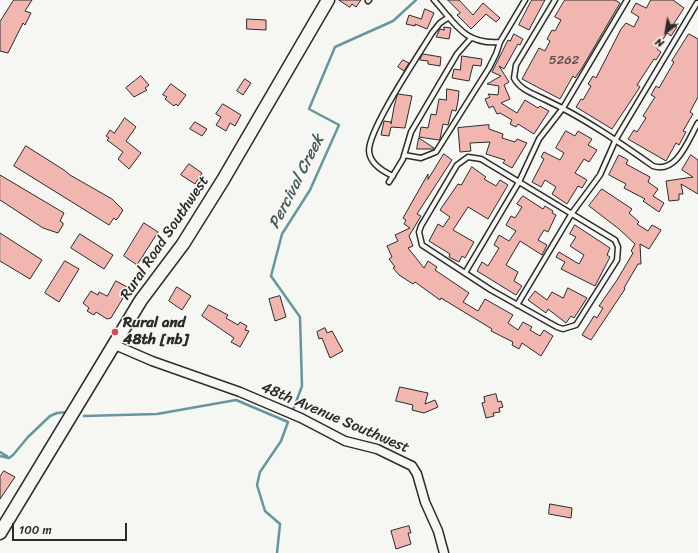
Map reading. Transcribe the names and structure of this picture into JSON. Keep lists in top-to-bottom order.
{
  "streets": {
    "street": ["Rural Road Southwest", "48th Avenue Southwest"]
  },
  "crossings": [
    ["Rural Road Southwest", "48th Avenue Southwest"]
  ],
  "water": ["Percival Creek"],
  "places": ["Rural and 48th [nb]"],
  "house_numbers": ["5262"],
  "scale_bar": "100 m",
  "north": "bottom left"
}
